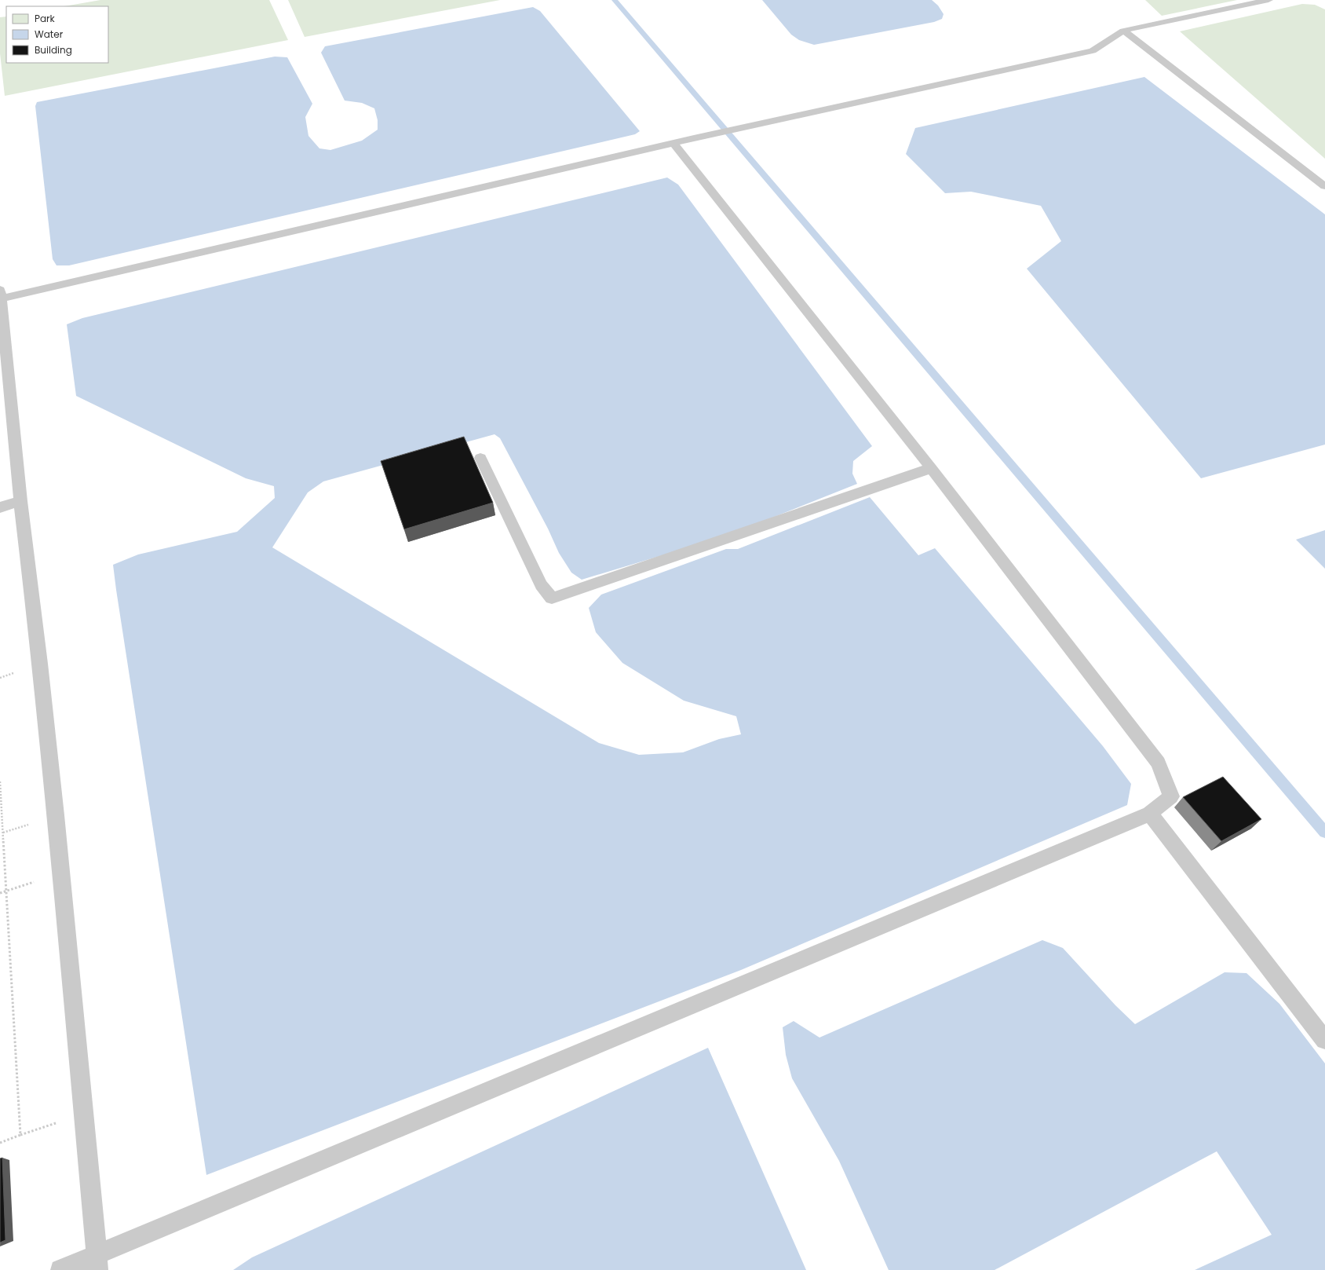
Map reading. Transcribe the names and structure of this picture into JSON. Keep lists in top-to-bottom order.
{
  "legend": ["Park", "Water", "Building"]
}
